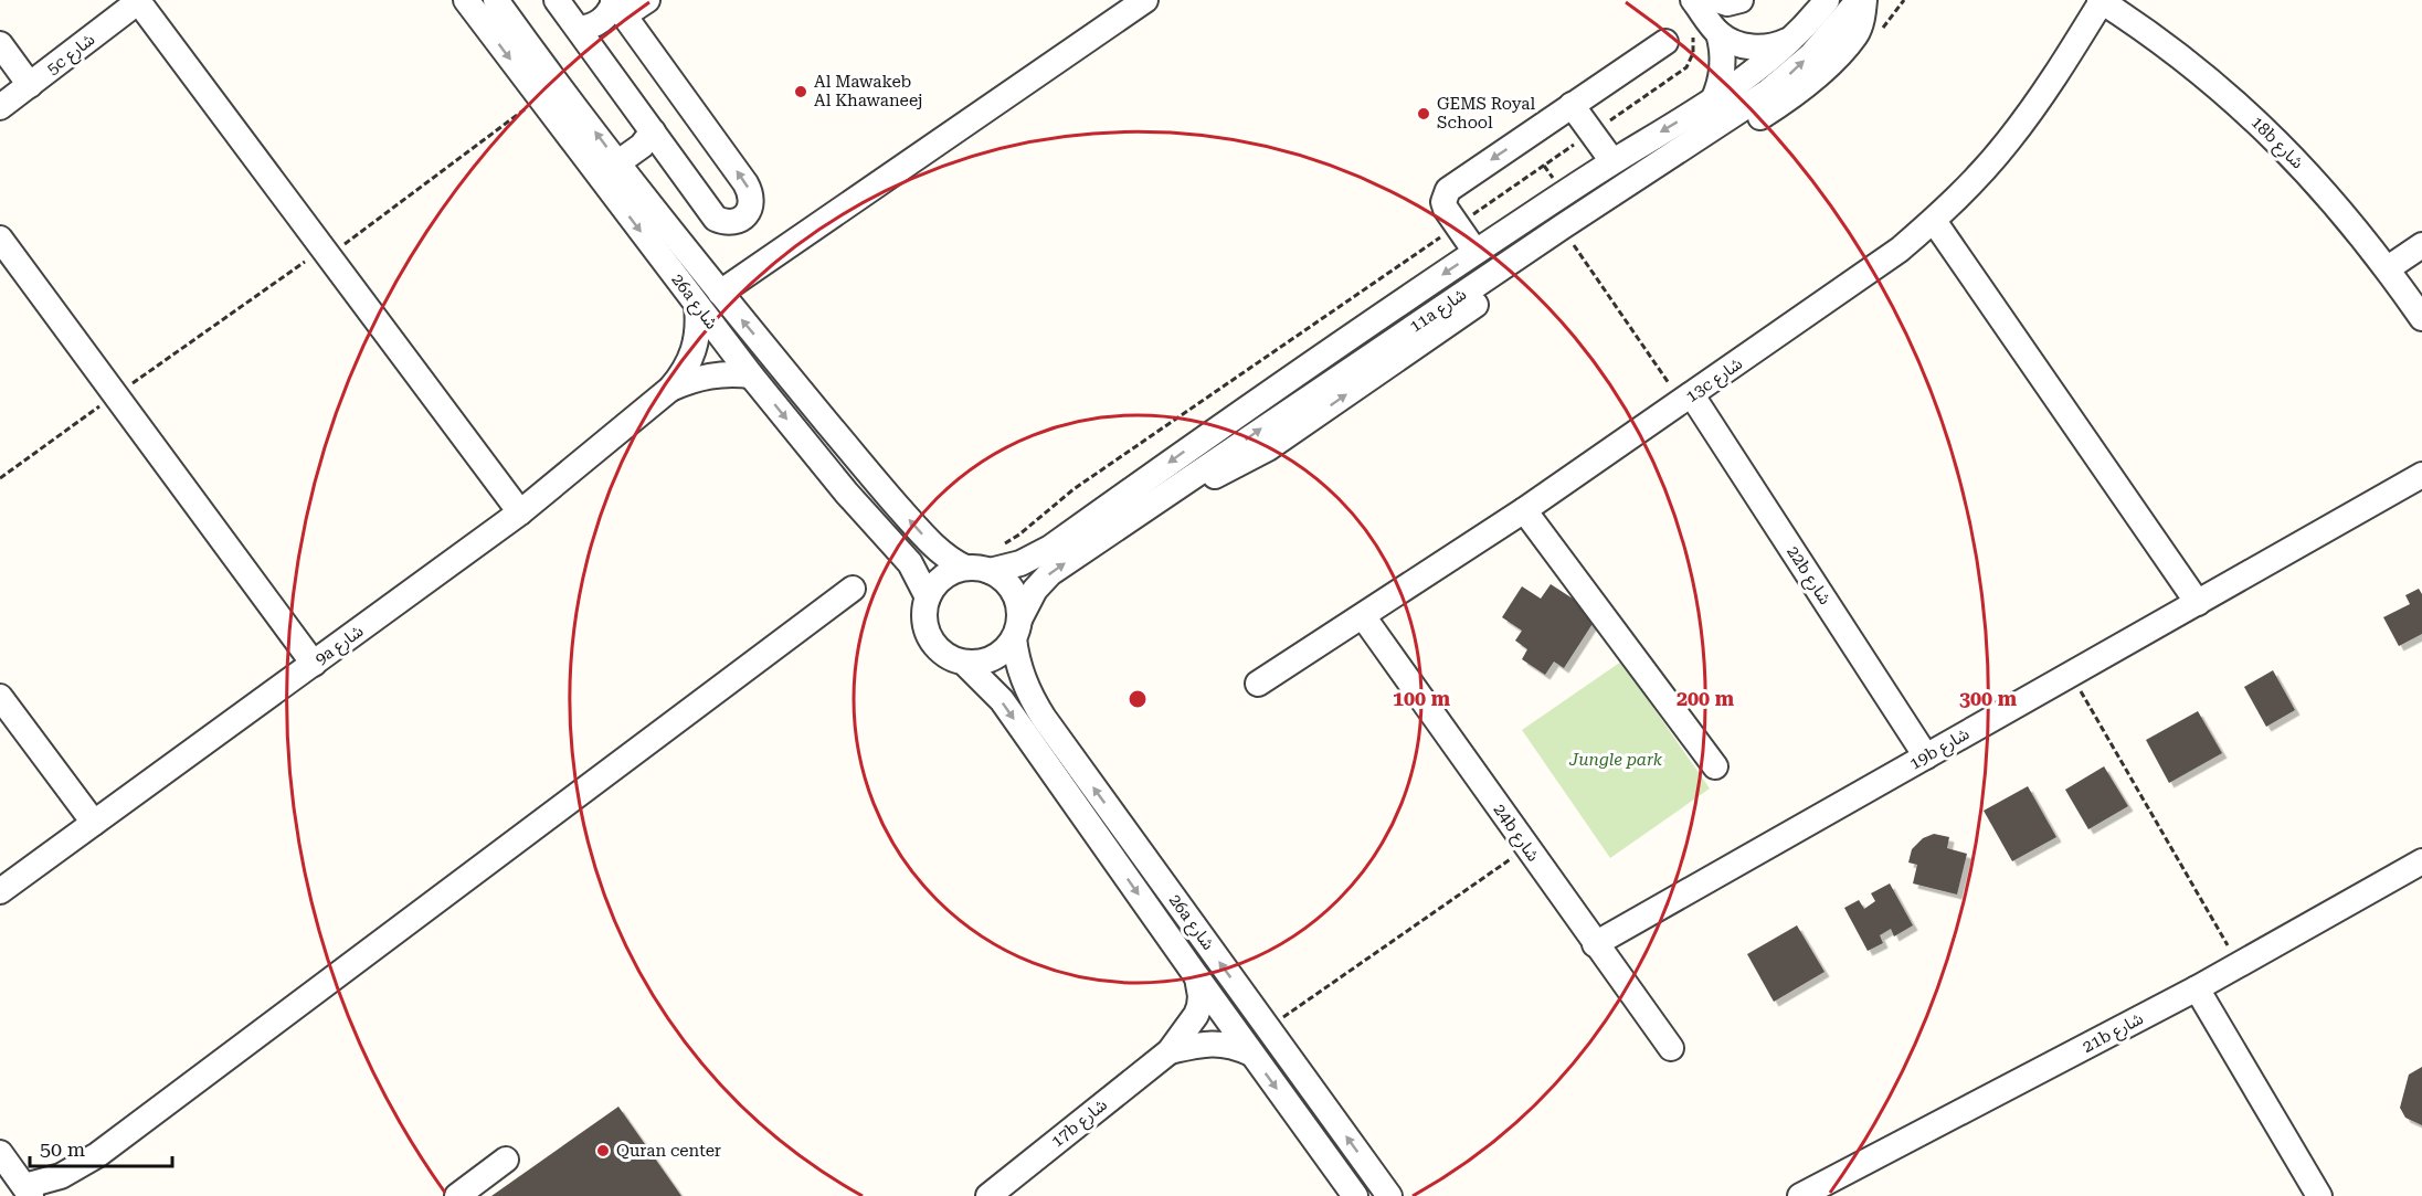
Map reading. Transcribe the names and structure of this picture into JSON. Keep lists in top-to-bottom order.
{
  "streets": {
    "street": [
      "5c شارع",
      "18b شارع",
      "26a شارع",
      "11a شارع",
      "13c شارع",
      "22b شارع",
      "9a شارع",
      "19b شارع",
      "24b شارع",
      "21b شارع",
      "17b شارع"
    ]
  },
  "crossings": [
    ["18b شارع", "13c شارع"],
    ["26a شارع", "11a شارع"],
    ["26a شارع", "9a شارع"],
    ["26a شارع", "17b شارع"],
    ["13c شارع", "22b شارع"],
    ["13c شارع", "24b شارع"],
    ["22b شارع", "19b شارع"],
    ["19b شارع", "24b شارع"]
  ],
  "parks": ["Jungle park"],
  "places": ["Al Mawakeb Al Khawaneej", "GEMS Royal School", "Quran center"],
  "scale_bar": "50 m",
  "rings": ["100 m", "200 m", "300 m"]
}
